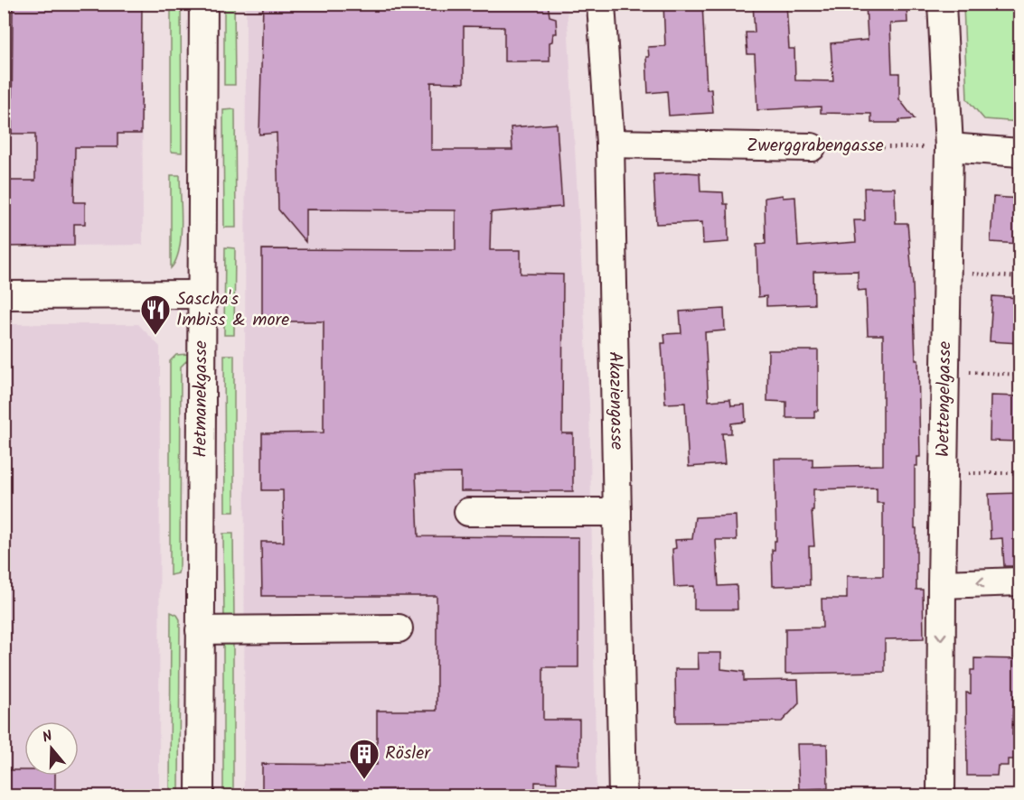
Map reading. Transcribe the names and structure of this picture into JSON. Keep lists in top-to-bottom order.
{
  "streets": {
    "street": [
      "Zwerggrabengasse",
      "Hetmanekgasse",
      "Akaziengasse",
      "Wettengelgasse"
    ]
  },
  "crossings": [
    ["Zwerggrabengasse", "Akaziengasse"],
    ["Zwerggrabengasse", "Wettengelgasse"]
  ],
  "places": {
    "restaurant": ["Sascha's Imbiss & more"],
    "building": ["Rösler"]
  },
  "north": "top"
}
